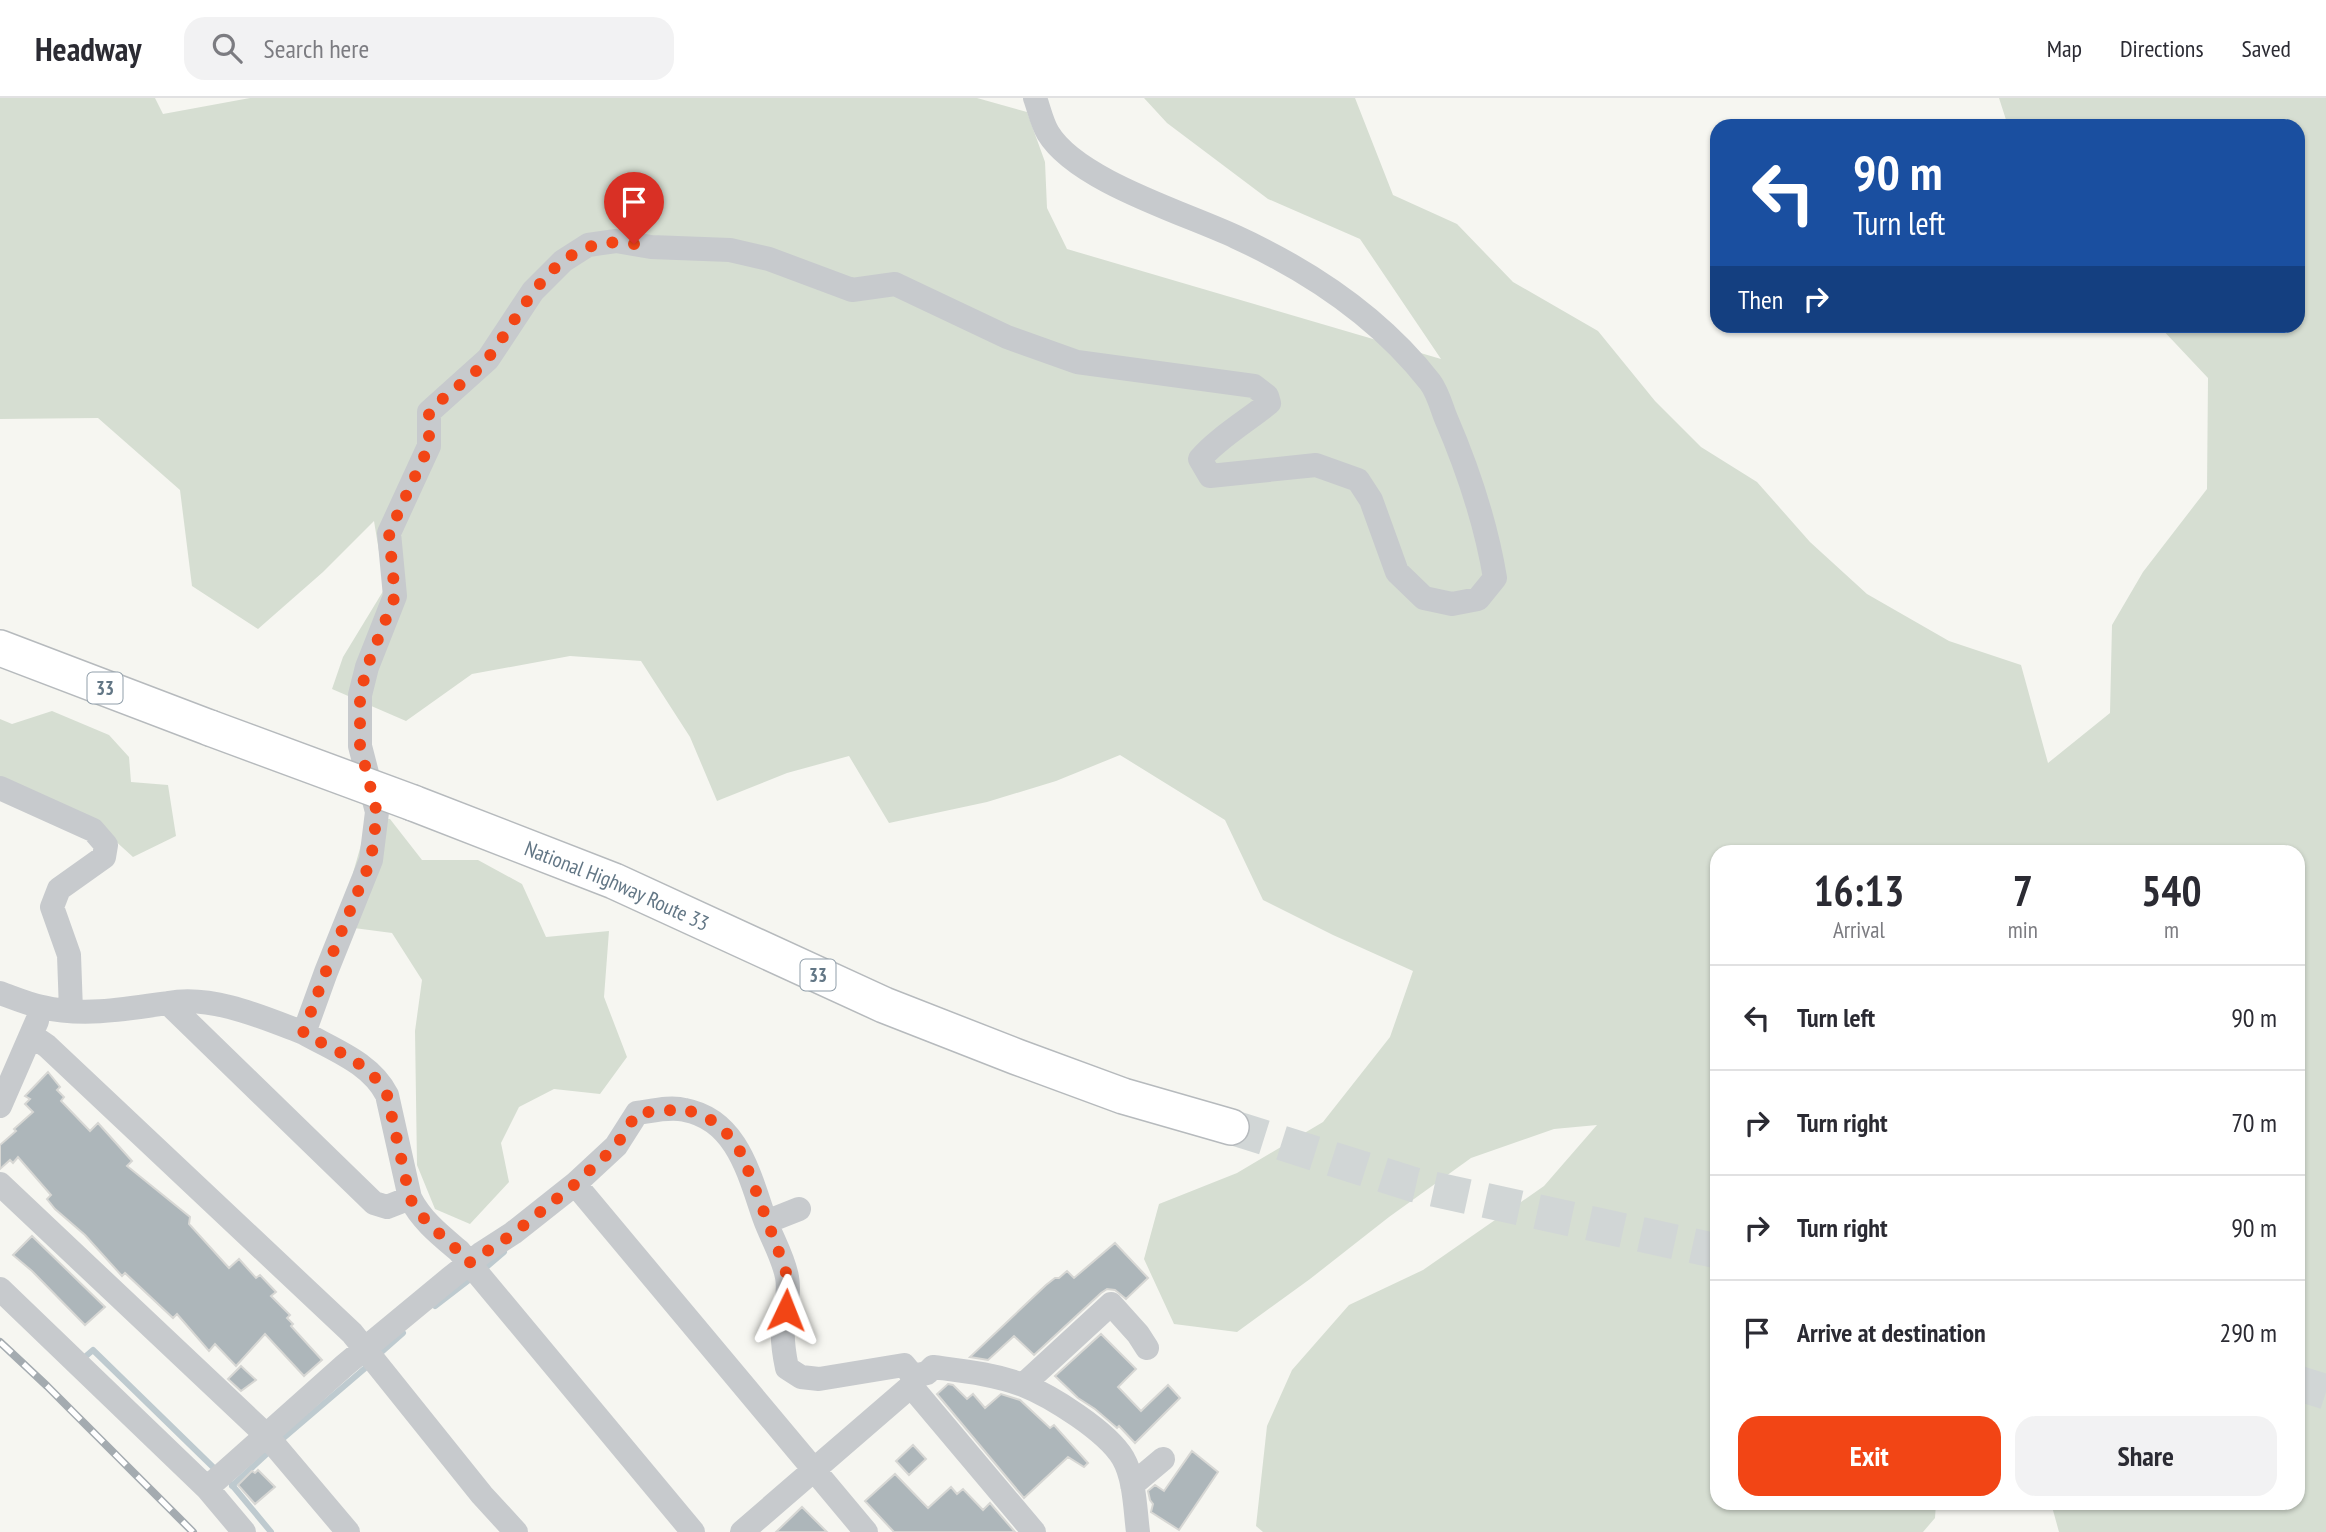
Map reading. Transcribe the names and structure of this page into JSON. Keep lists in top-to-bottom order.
{
  "streets": {
    "highway": ["33", "National Highway Route 33"]
  },
  "page": {
    "header": "Headway",
    "search": "Search here",
    "nav": ["Map", "Directions", "Saved"],
    "turn": ["90 m", "Turn left"],
    "then": "Then",
    "eta": [
      "16:13",
      "Arrival",
      "7",
      "min",
      "540",
      "m"
    ],
    "list": [
      {
        "name": "Turn left",
        "value": "90 m"
      },
      {
        "name": "Turn right",
        "value": "70 m"
      },
      {
        "name": "Turn right",
        "value": "90 m"
      },
      {
        "name": "Arrive at destination",
        "value": "290 m"
      }
    ],
    "buttons": ["Exit", "Share"]
  }
}
